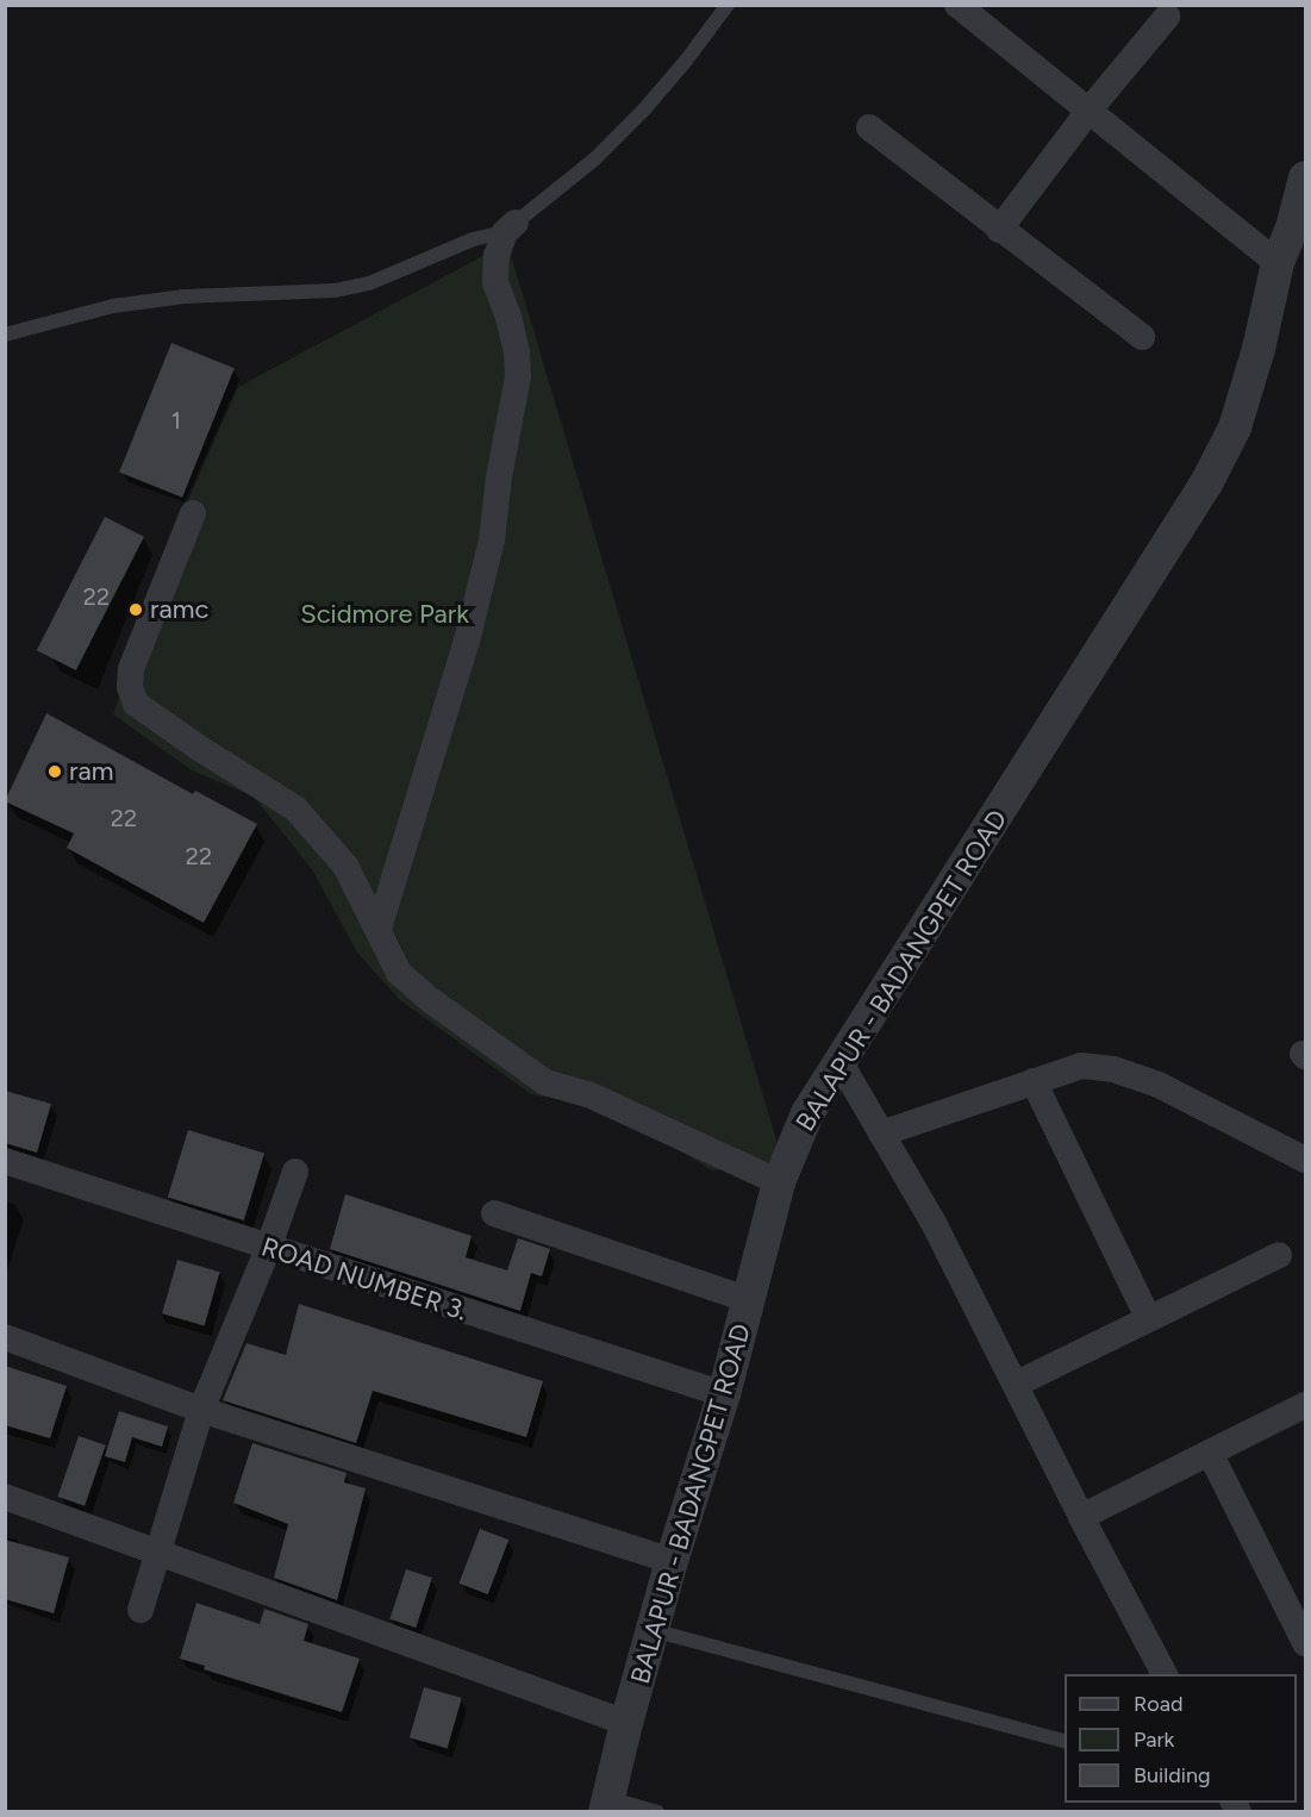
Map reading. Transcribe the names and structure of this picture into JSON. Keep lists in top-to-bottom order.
{
  "streets": {
    "street": ["BALAPUR - BADANGPET ROAD", "ROAD NUMBER 3."]
  },
  "crossings": [
    ["BALAPUR - BADANGPET ROAD", "ROAD NUMBER 3."]
  ],
  "parks": ["Scidmore Park"],
  "places": ["ramc", "ram"],
  "house_numbers": [
    "1",
    "22",
    "22",
    "22"
  ],
  "legend": ["Road", "Park", "Building"]
}
